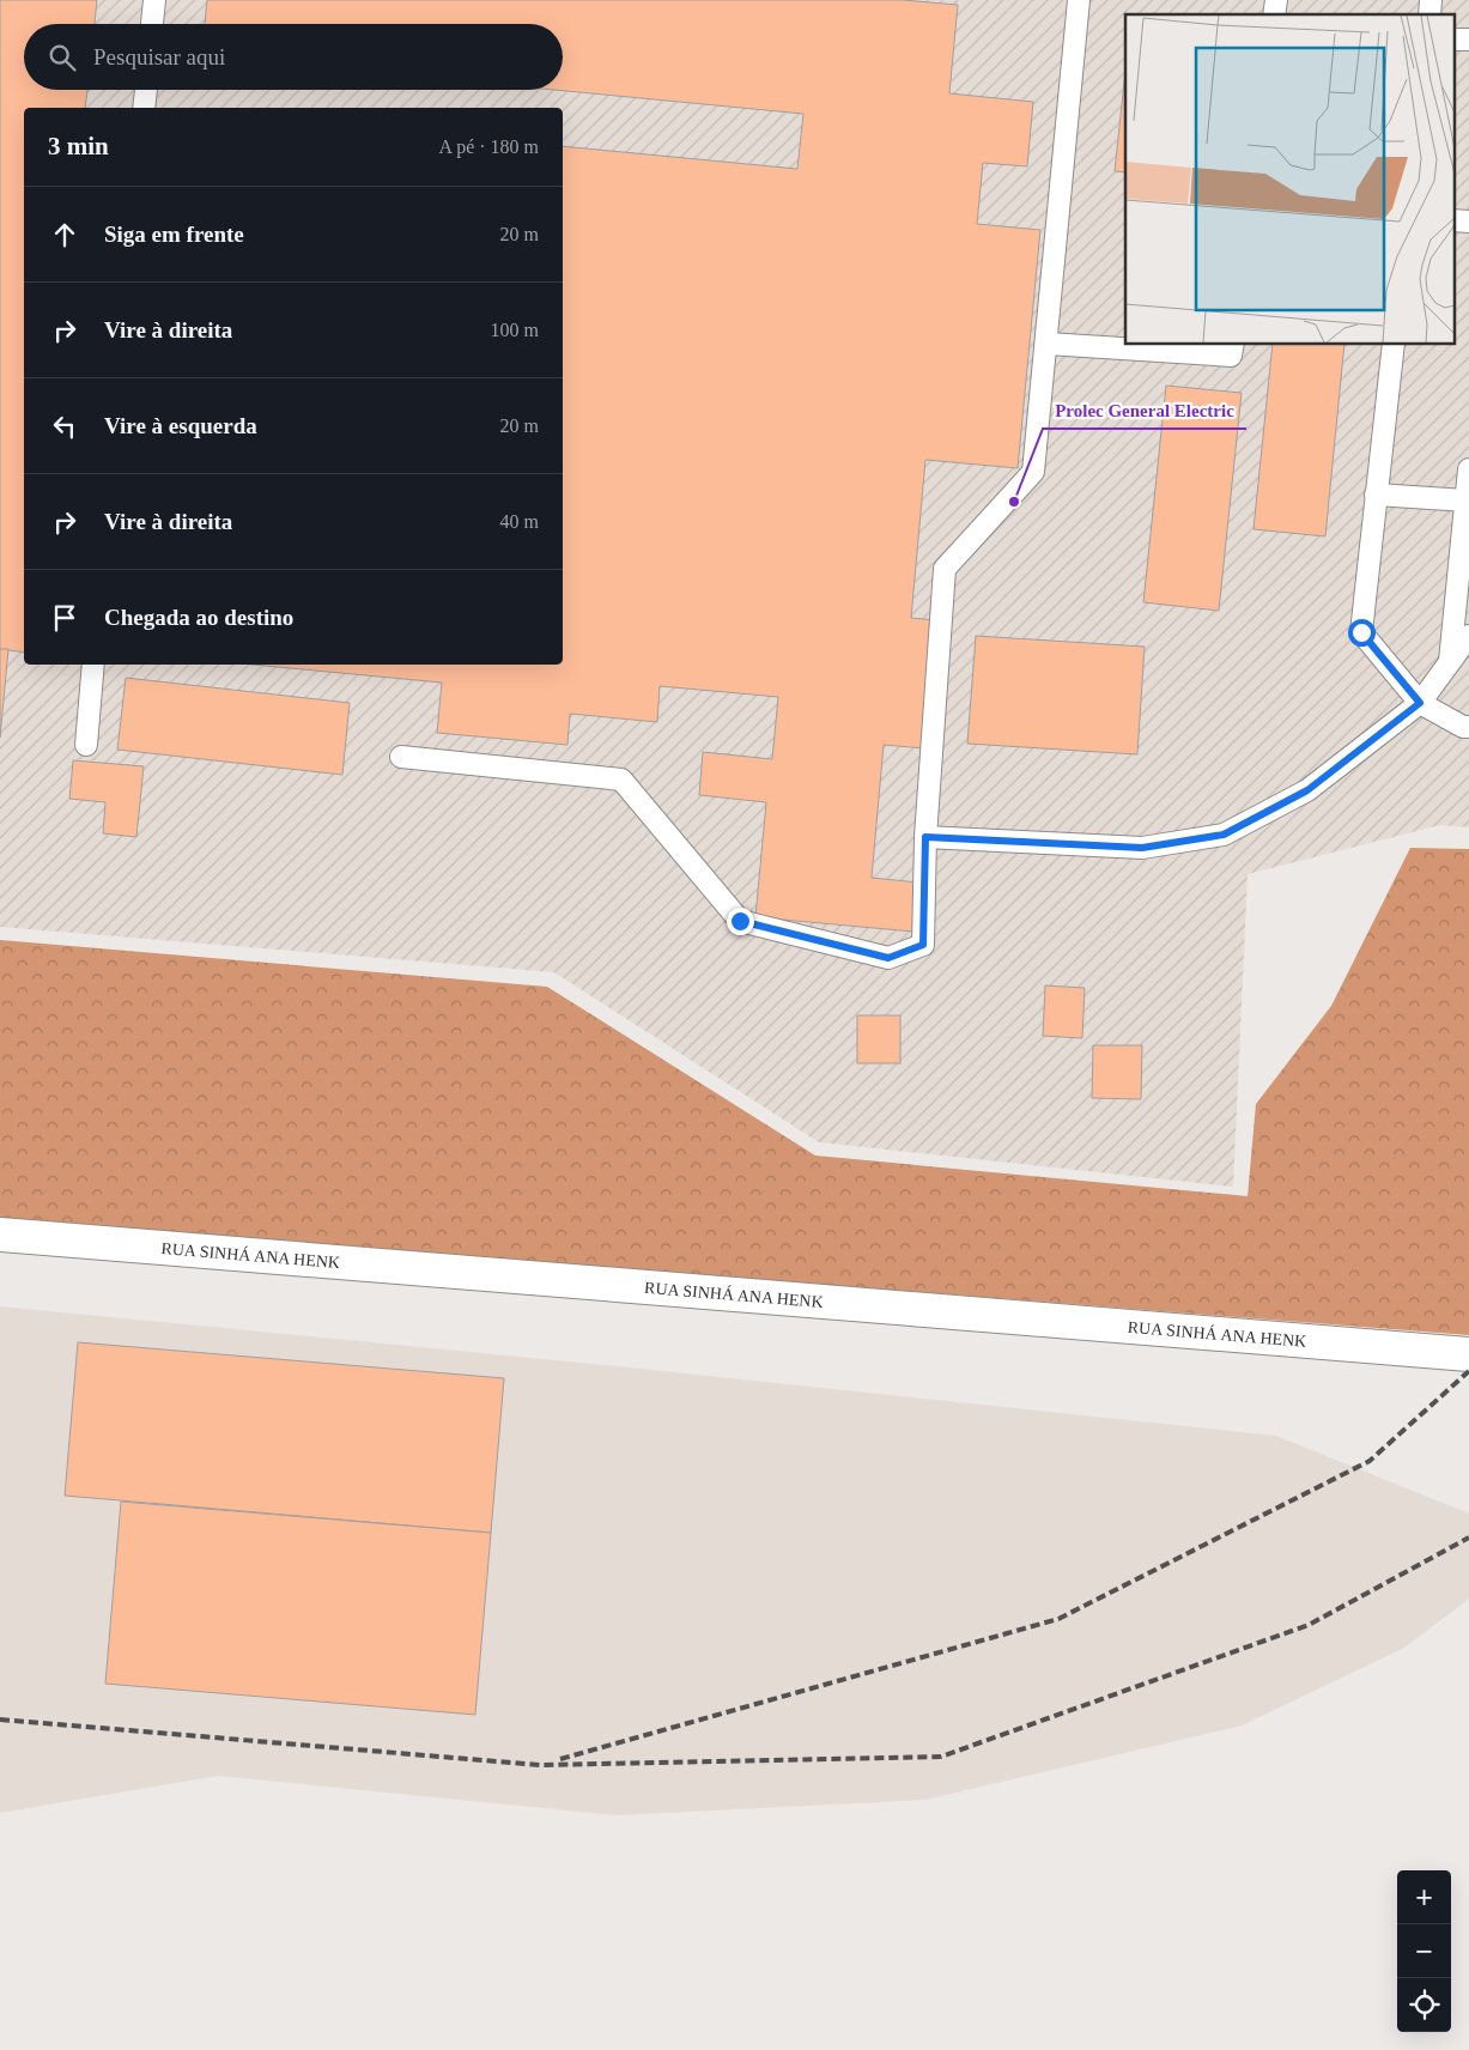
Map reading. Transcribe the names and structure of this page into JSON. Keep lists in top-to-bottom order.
{
  "streets": {
    "street": ["RUA SINHÁ ANA HENK"]
  },
  "places": ["Prolec General Electric"],
  "page": {
    "search": "Pesquisar aqui",
    "heading": ["3 min", "A pé · 180 m"],
    "list": [
      ["Siga em frente", "20 m"],
      ["Vire à direita", "100 m"],
      ["Vire à esquerda", "20 m"],
      ["Vire à direita", "40 m"],
      "Chegada ao destino"
    ],
    "map_buttons": ["+", "−"]
  }
}
